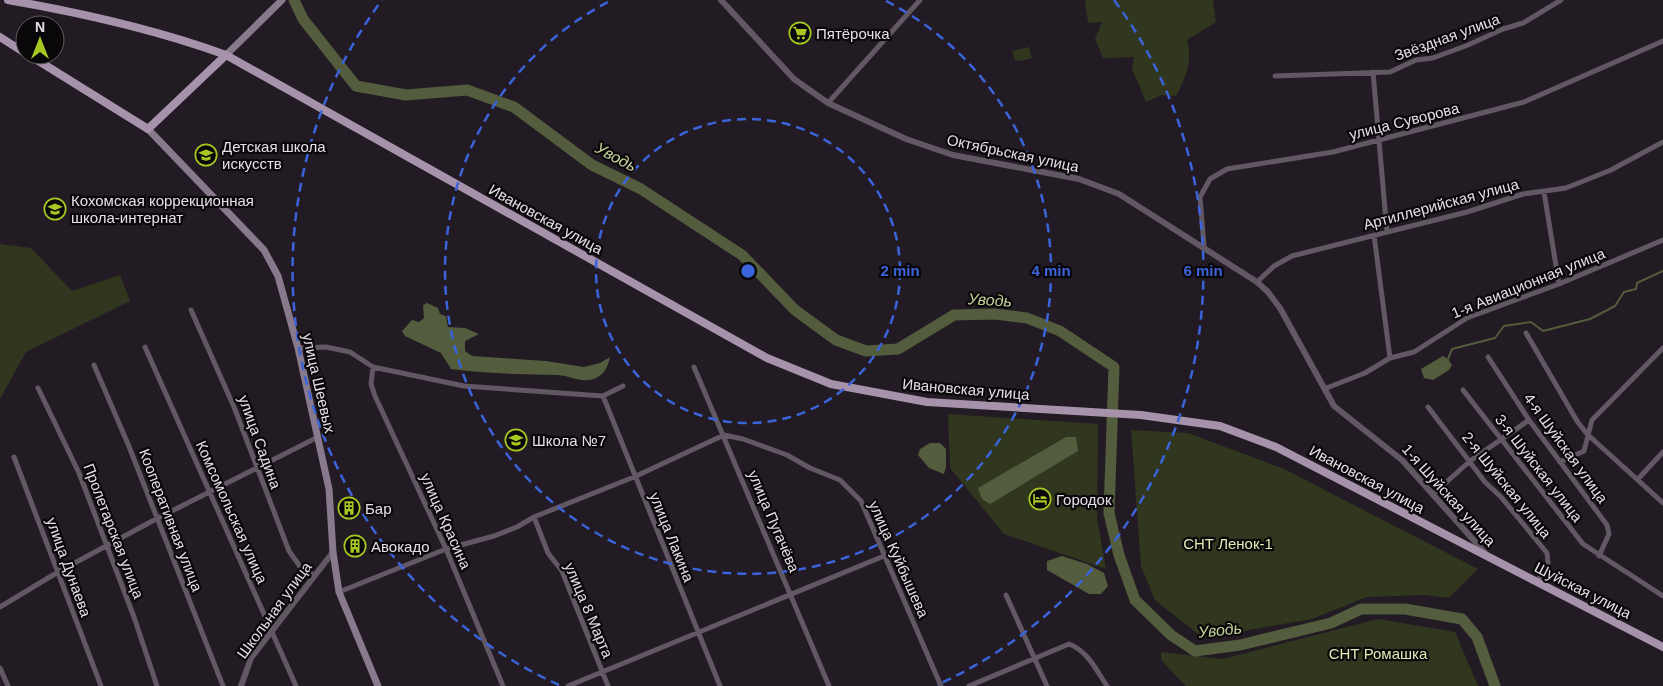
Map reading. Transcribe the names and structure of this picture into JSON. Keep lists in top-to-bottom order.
{
  "streets": {
    "main road": ["Ивановская улица", "улица Шеевых", "Шуйская улица"],
    "street": [
      "Звёздная улица",
      "улица Суворова",
      "Октябрьская улица",
      "Артиллерийская улица",
      "1-я Авиационная улица",
      "улица Садина",
      "4-я Шуйская улица",
      "3-я Шуйская улица",
      "2-я Шуйская улица",
      "1-я Шуйская улица",
      "Комсомольская улица",
      "Кооперативная улица",
      "улица Красина",
      "улица Пугачёва",
      "Пролетарская улица",
      "улица Лакина",
      "улица Куйбышева",
      "улица Дунаева",
      "Школьная улица",
      "улица 8 Марта"
    ]
  },
  "crossings": [
    ["улица Суворова", "Октябрьская улица"],
    ["Октябрьская улица", "Артиллерийская улица"],
    ["Октябрьская улица", "1-я Авиационная улица"],
    ["Октябрьская улица", "1-я Шуйская улица"],
    ["Ивановская улица", "1-я Шуйская улица"],
    ["Ивановская улица", "Шуйская улица"],
    ["1-я Авиационная улица", "1-я Шуйская улица"],
    ["улица Шеевых", "Школьная улица"],
    ["улица Садина", "Школьная улица"],
    ["4-я Шуйская улица", "3-я Шуйская улица"],
    ["2-я Шуйская улица", "Шуйская улица"],
    ["1-я Шуйская улица", "Шуйская улица"],
    ["Комсомольская улица", "Школьная улица"],
    ["улица Пугачёва", "улица Куйбышева"]
  ],
  "water": ["Уводь"],
  "parks": ["СНТ Ленок-1", "СНТ Ромашка"],
  "places": {
    "supermarket": ["Пятёрочка"],
    "school or university": ["Детская школа искусств", "Кохомская коррекционная школа-интернат", "Школа №7"],
    "hotel": ["Городок"],
    "building": ["Бар", "Авокадо"]
  },
  "north": "top",
  "rings": ["2 min", "4 min", "6 min"]
}
